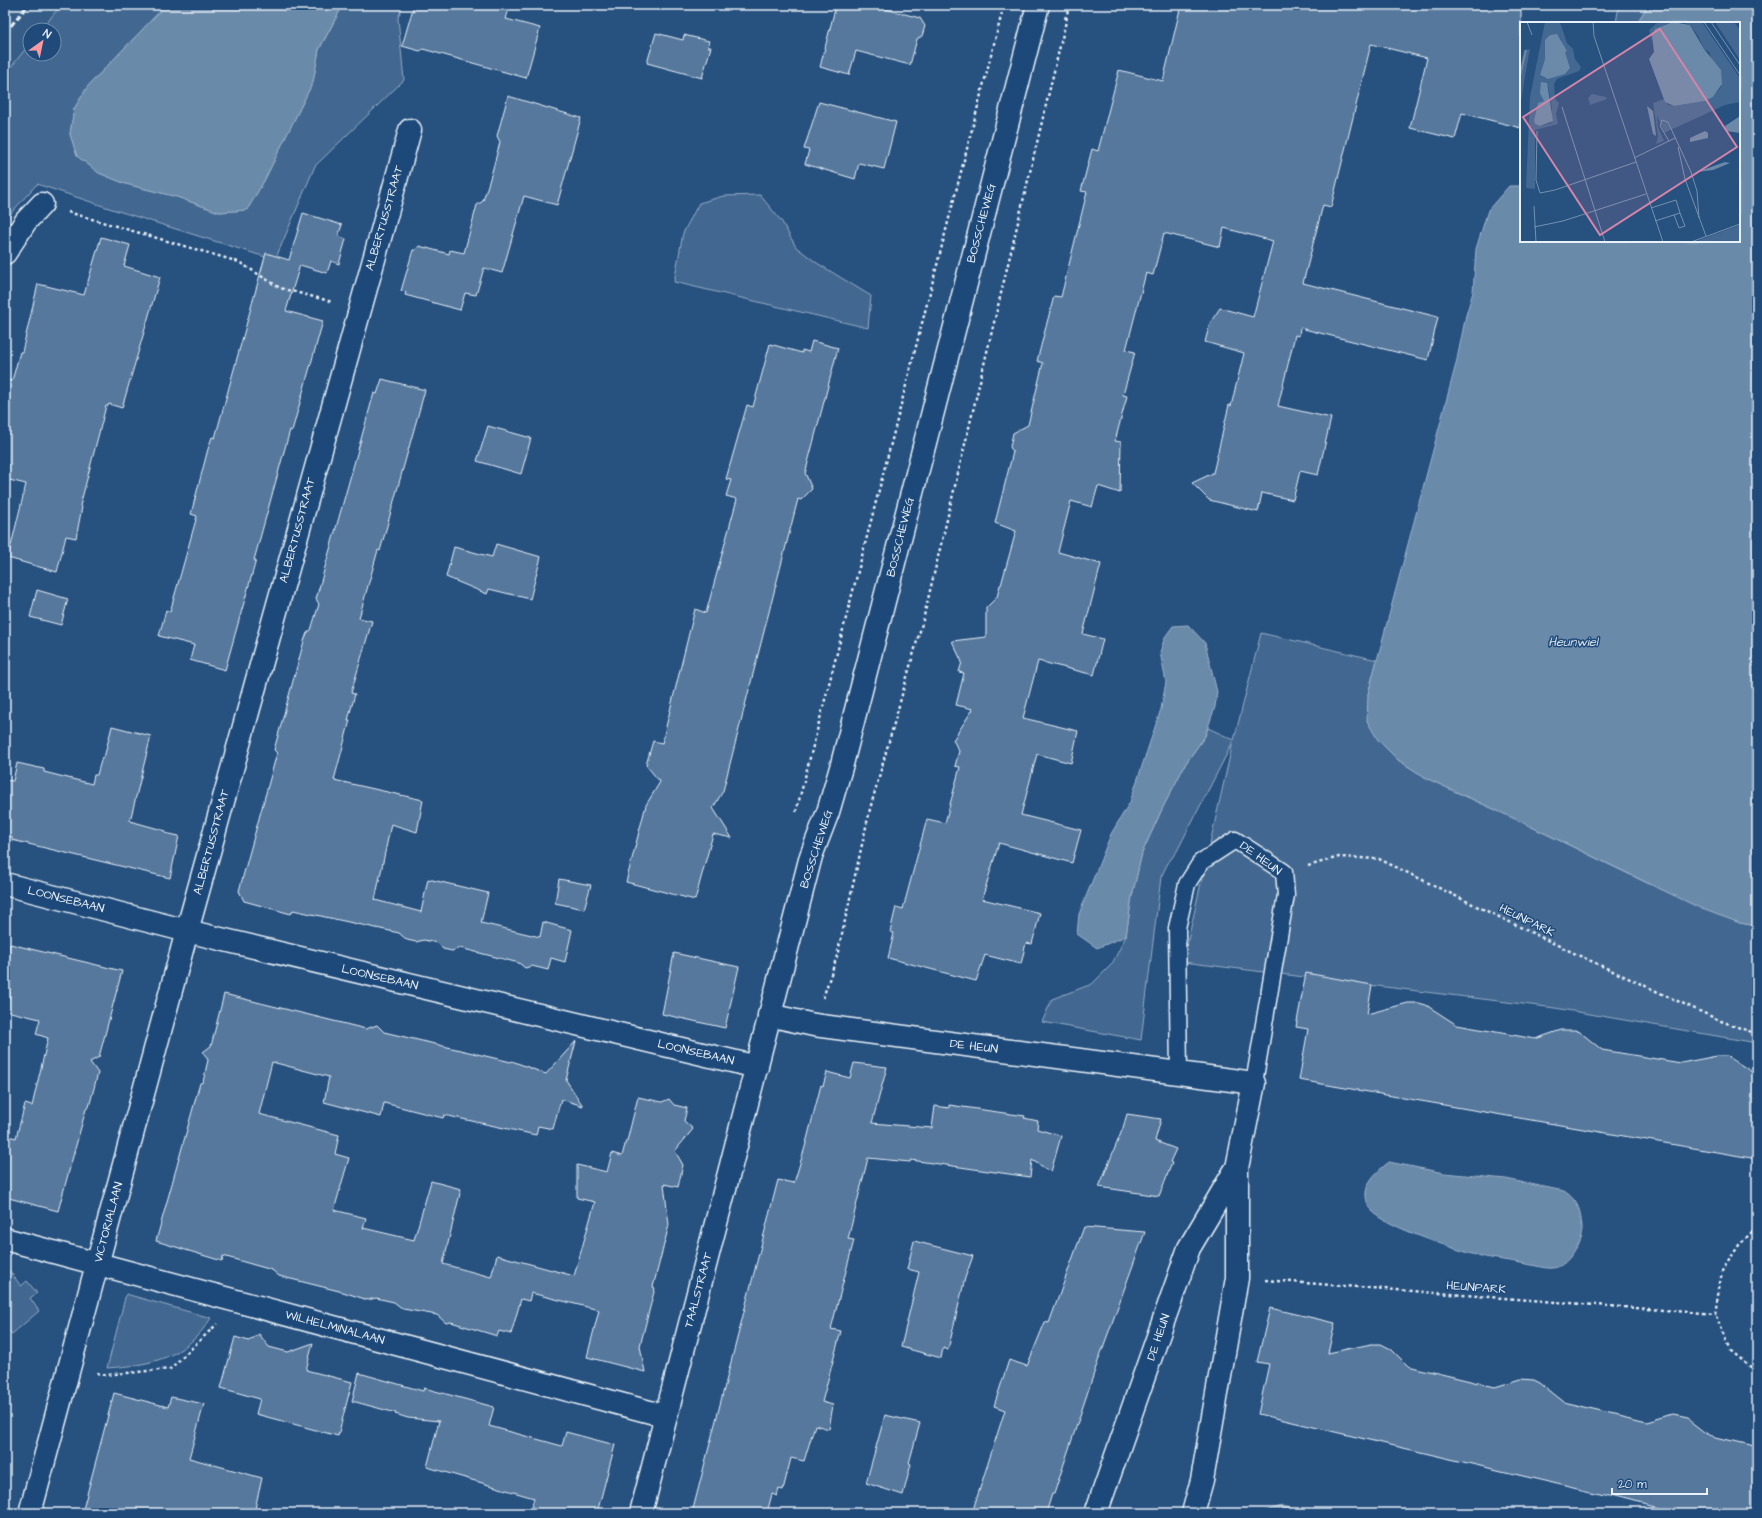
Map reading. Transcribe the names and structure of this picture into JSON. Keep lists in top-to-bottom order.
{
  "streets": {
    "street": [
      "ALBERTUSSTRAAT",
      "BOSSCHEWEG",
      "DE HEUN",
      "LOONSEBAAN",
      "VICTORIALAAN",
      "TAALSTRAAT",
      "WILHELMINALAAN"
    ],
    "path": ["HEUNPARK"]
  },
  "crossings": [
    ["ALBERTUSSTRAAT", "LOONSEBAAN"],
    ["ALBERTUSSTRAAT", "VICTORIALAAN"],
    ["BOSSCHEWEG", "DE HEUN"],
    ["BOSSCHEWEG", "LOONSEBAAN"],
    ["BOSSCHEWEG", "TAALSTRAAT"],
    ["DE HEUN", "HEUNPARK"],
    ["LOONSEBAAN", "VICTORIALAAN"],
    ["LOONSEBAAN", "TAALSTRAAT"],
    ["VICTORIALAAN", "WILHELMINALAAN"],
    ["TAALSTRAAT", "WILHELMINALAAN"]
  ],
  "water": ["Heunwiel"],
  "scale_bar": "20 m",
  "north": "top right"
}
